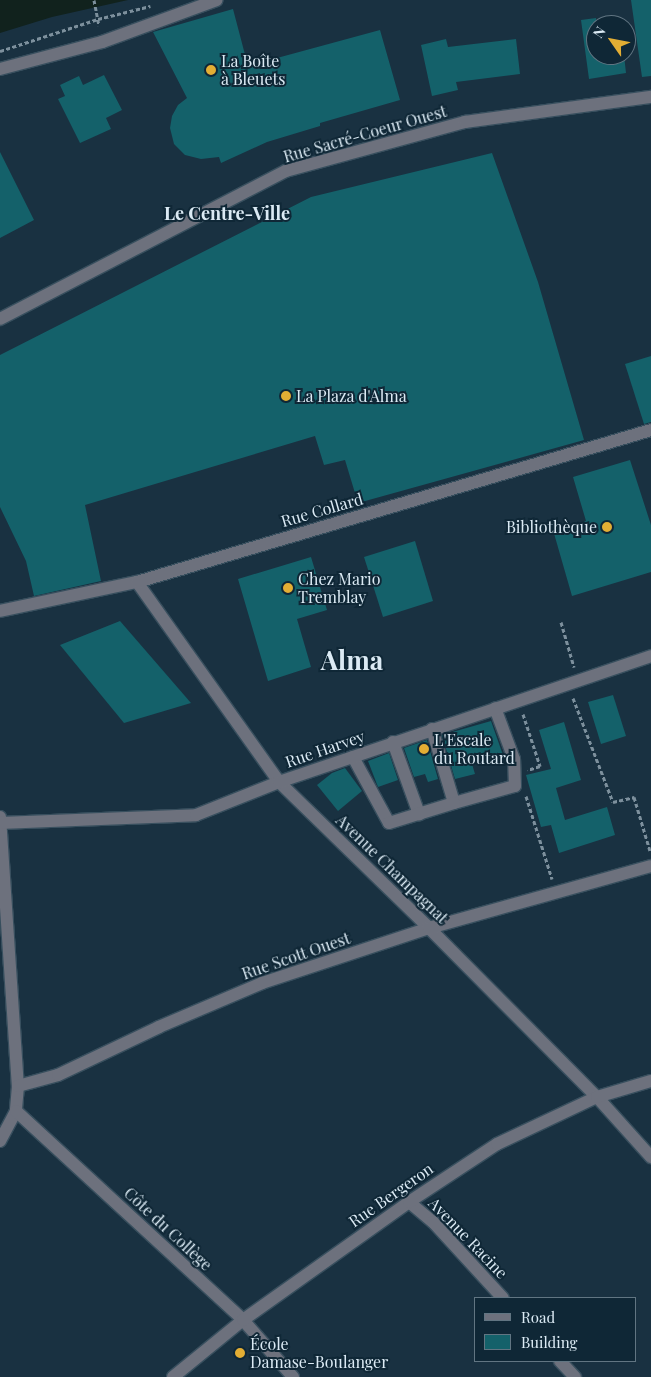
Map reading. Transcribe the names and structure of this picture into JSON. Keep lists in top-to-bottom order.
{
  "streets": {
    "street": [
      "Rue Sacré-Coeur Ouest",
      "Rue Collard",
      "Rue Harvey",
      "Avenue Champagnat",
      "Rue Scott Ouest",
      "Rue Bergeron",
      "Côte du Collège",
      "Avenue Racine"
    ]
  },
  "crossings": [
    ["Rue Collard", "Avenue Champagnat"],
    ["Rue Harvey", "Avenue Champagnat"],
    ["Avenue Champagnat", "Rue Scott Ouest"],
    ["Avenue Champagnat", "Rue Bergeron"],
    ["Rue Bergeron", "Côte du Collège"],
    ["Rue Bergeron", "Avenue Racine"]
  ],
  "districts": ["Le Centre-Ville", "Alma"],
  "places": [
    "La Boîte à Bleuets",
    "La Plaza d'Alma",
    "Bibliothèque",
    "Chez Mario Tremblay",
    "L'Escale du Routard",
    "École Damase-Boulanger"
  ],
  "legend": ["Road", "Building"],
  "north": "top left"
}
